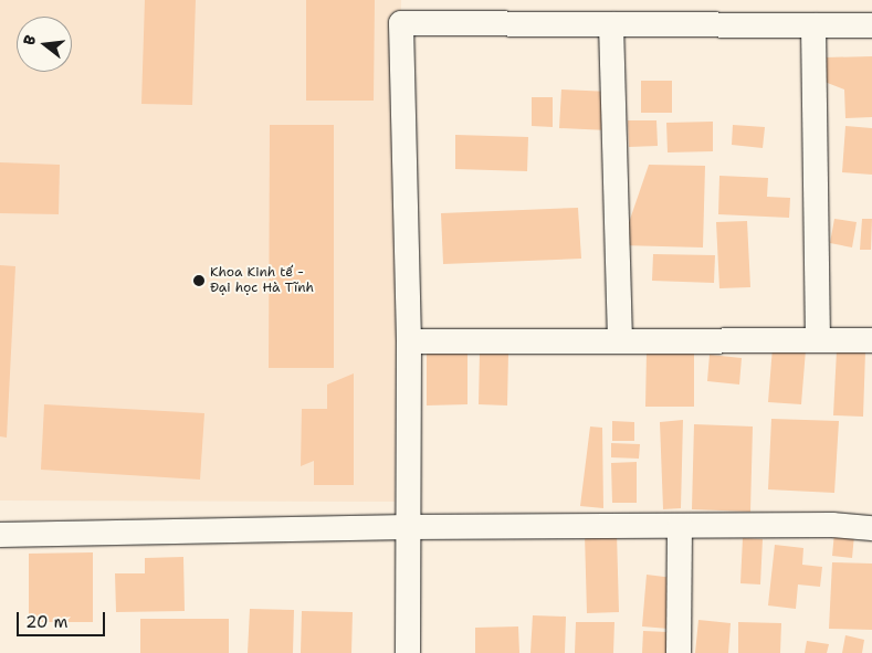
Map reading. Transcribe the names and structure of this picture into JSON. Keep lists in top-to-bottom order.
{
  "places": ["Khoa Kinh tế - Đại học Hà Tĩnh"],
  "scale_bar": "20 m",
  "north": "left"
}
